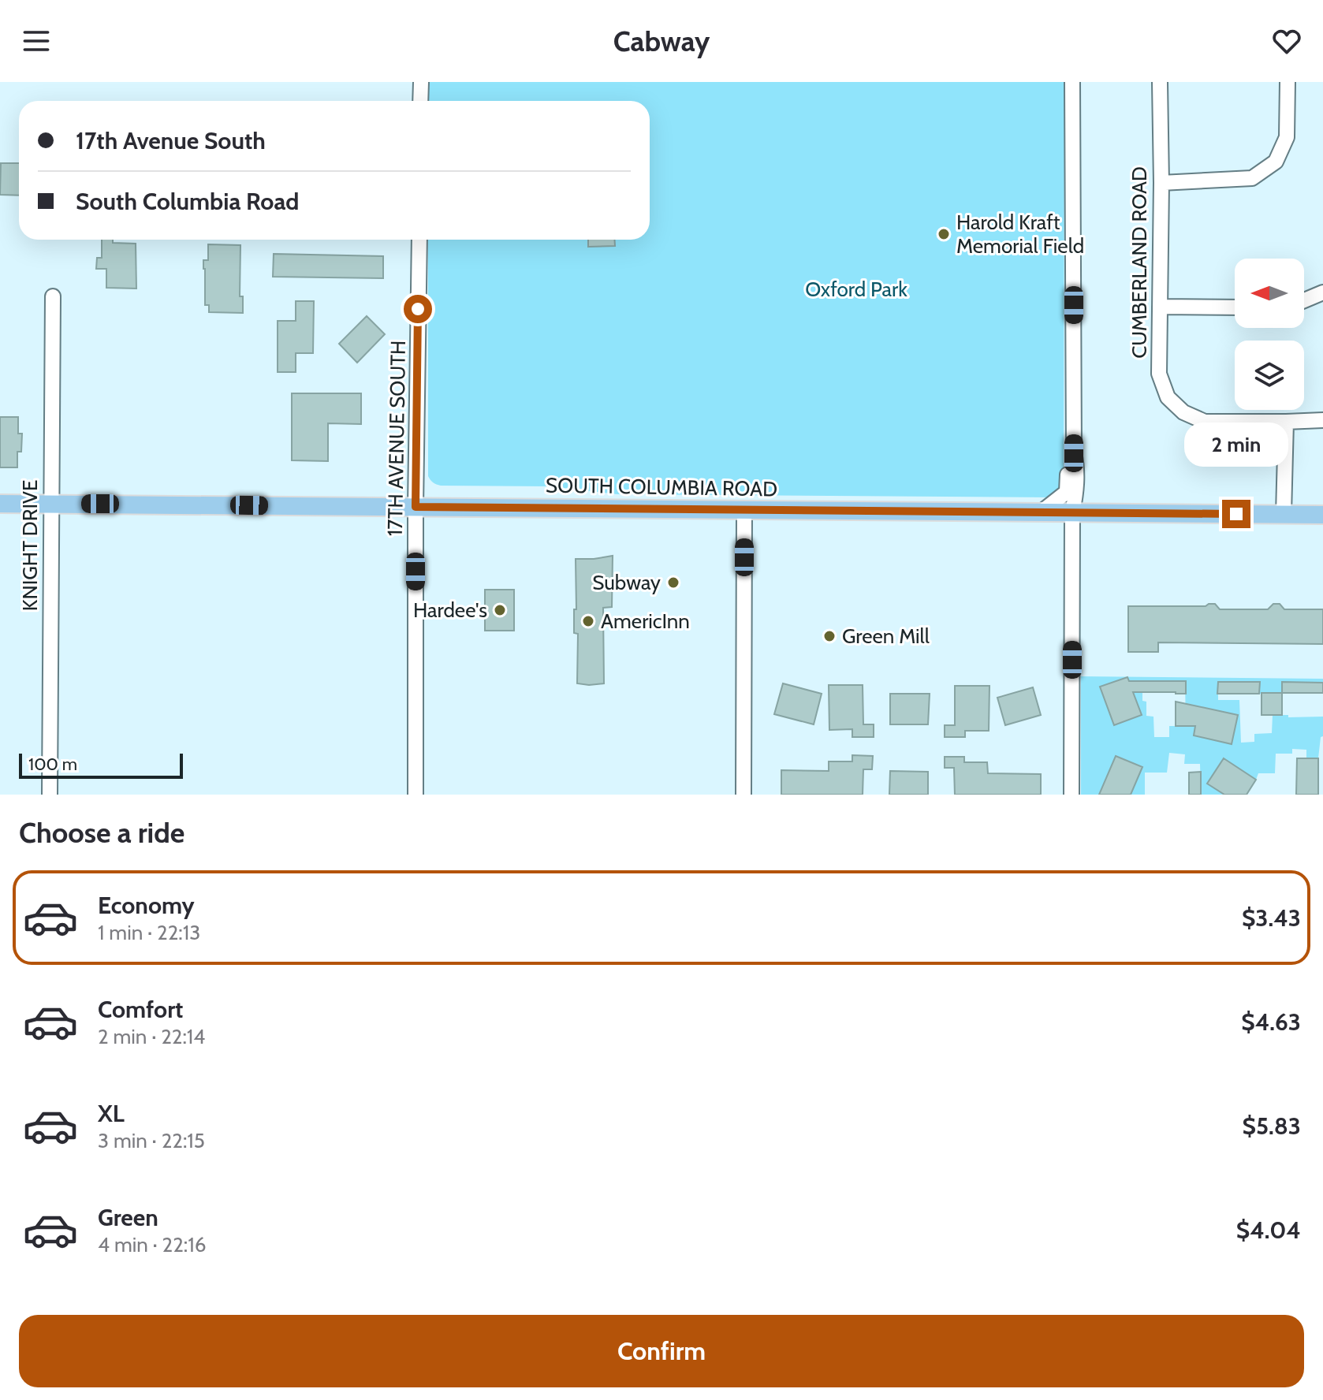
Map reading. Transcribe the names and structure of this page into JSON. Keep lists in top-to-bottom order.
{
  "streets": {
    "main road": ["SOUTH COLUMBIA ROAD"],
    "street": ["CUMBERLAND ROAD", "17TH AVENUE SOUTH", "KNIGHT DRIVE"]
  },
  "crossings": [
    ["17TH AVENUE SOUTH", "SOUTH COLUMBIA ROAD"],
    ["SOUTH COLUMBIA ROAD", "KNIGHT DRIVE"]
  ],
  "parks": ["Oxford Park"],
  "places": [
    "Harold Kraft Memorial Field",
    "Subway",
    "Hardee's",
    "AmericInn",
    "Green Mill"
  ],
  "scale_bar": "100 m",
  "north": "left",
  "page": {
    "header": "Cabway",
    "banner": ["17th Avenue South", "South Columbia Road"],
    "bubble": "2 min",
    "scale": "100 m",
    "heading": "Choose a ride",
    "list": [
      {
        "name": "Economy",
        "note": "1 min · 22:13",
        "value": "$3.43"
      },
      {
        "name": "Comfort",
        "note": "2 min · 22:14",
        "value": "$4.63"
      },
      {
        "name": "XL",
        "note": "3 min · 22:15",
        "value": "$5.83"
      },
      {
        "name": "Green",
        "note": "4 min · 22:16",
        "value": "$4.04"
      }
    ],
    "buttons": "Confirm"
  }
}
